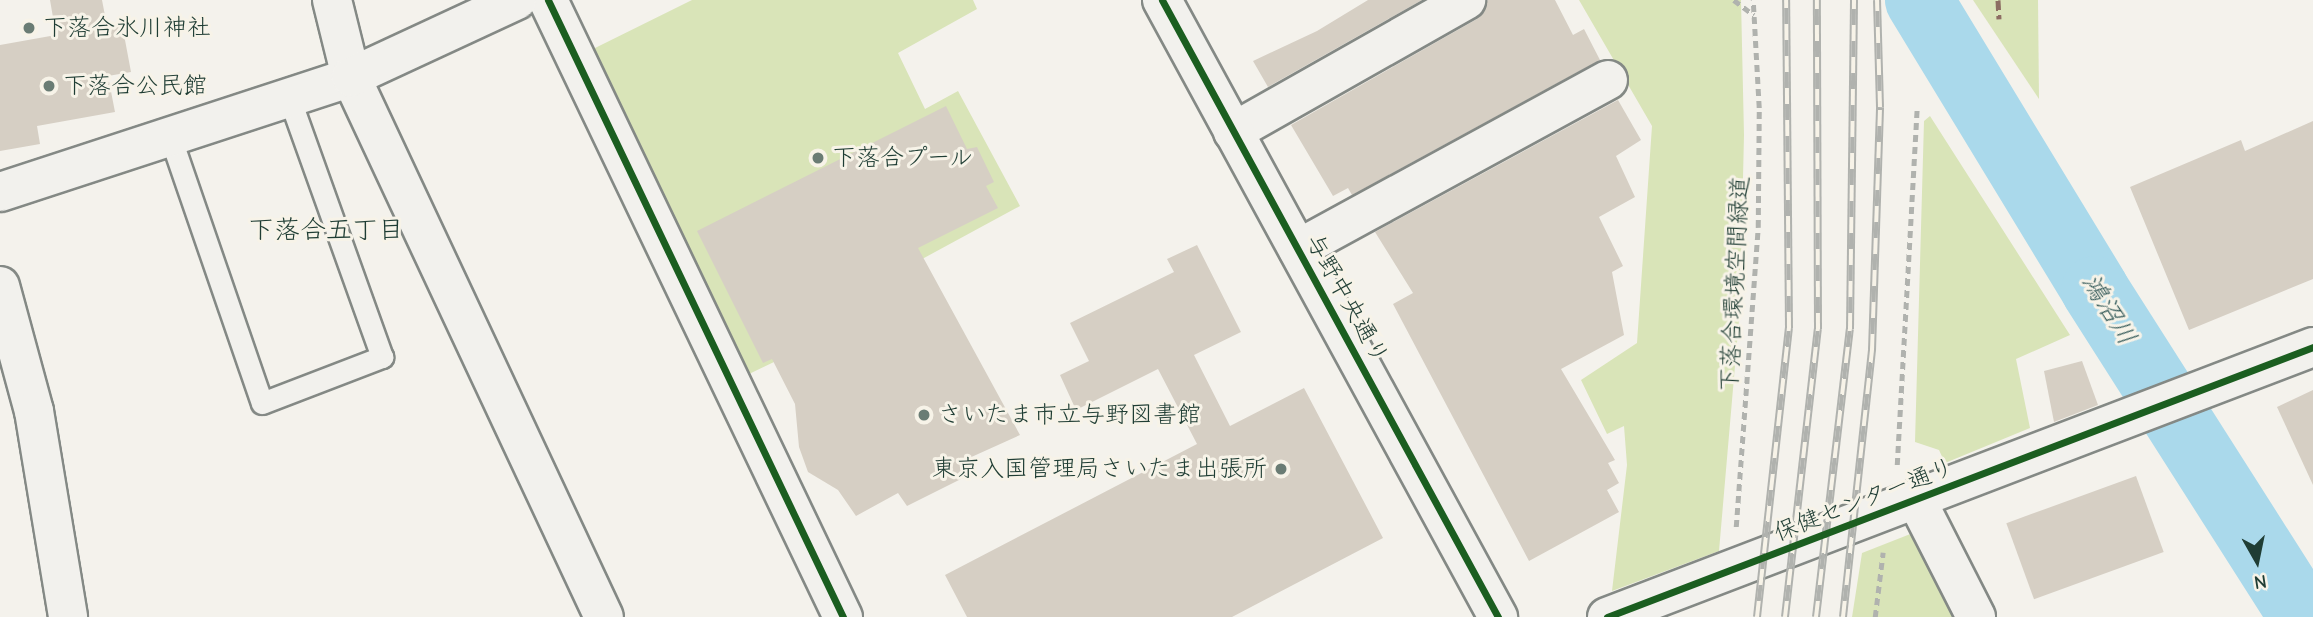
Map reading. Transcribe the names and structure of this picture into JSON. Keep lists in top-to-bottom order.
{
  "streets": {
    "street": ["与野中央通り", "保健センター通り"],
    "path": ["下落合環境空間緑道"]
  },
  "crossings": [
    ["下落合環境空間緑道", "保健センター通り"]
  ],
  "districts": ["下落合五丁目"],
  "water": ["鴻沼川"],
  "places": [
    "下落合氷川神社",
    "下落合公民館",
    "下落合プール",
    "さいたま市立与野図書館",
    "東京入国管理局さいたま出張所"
  ],
  "north": "bottom"
}
